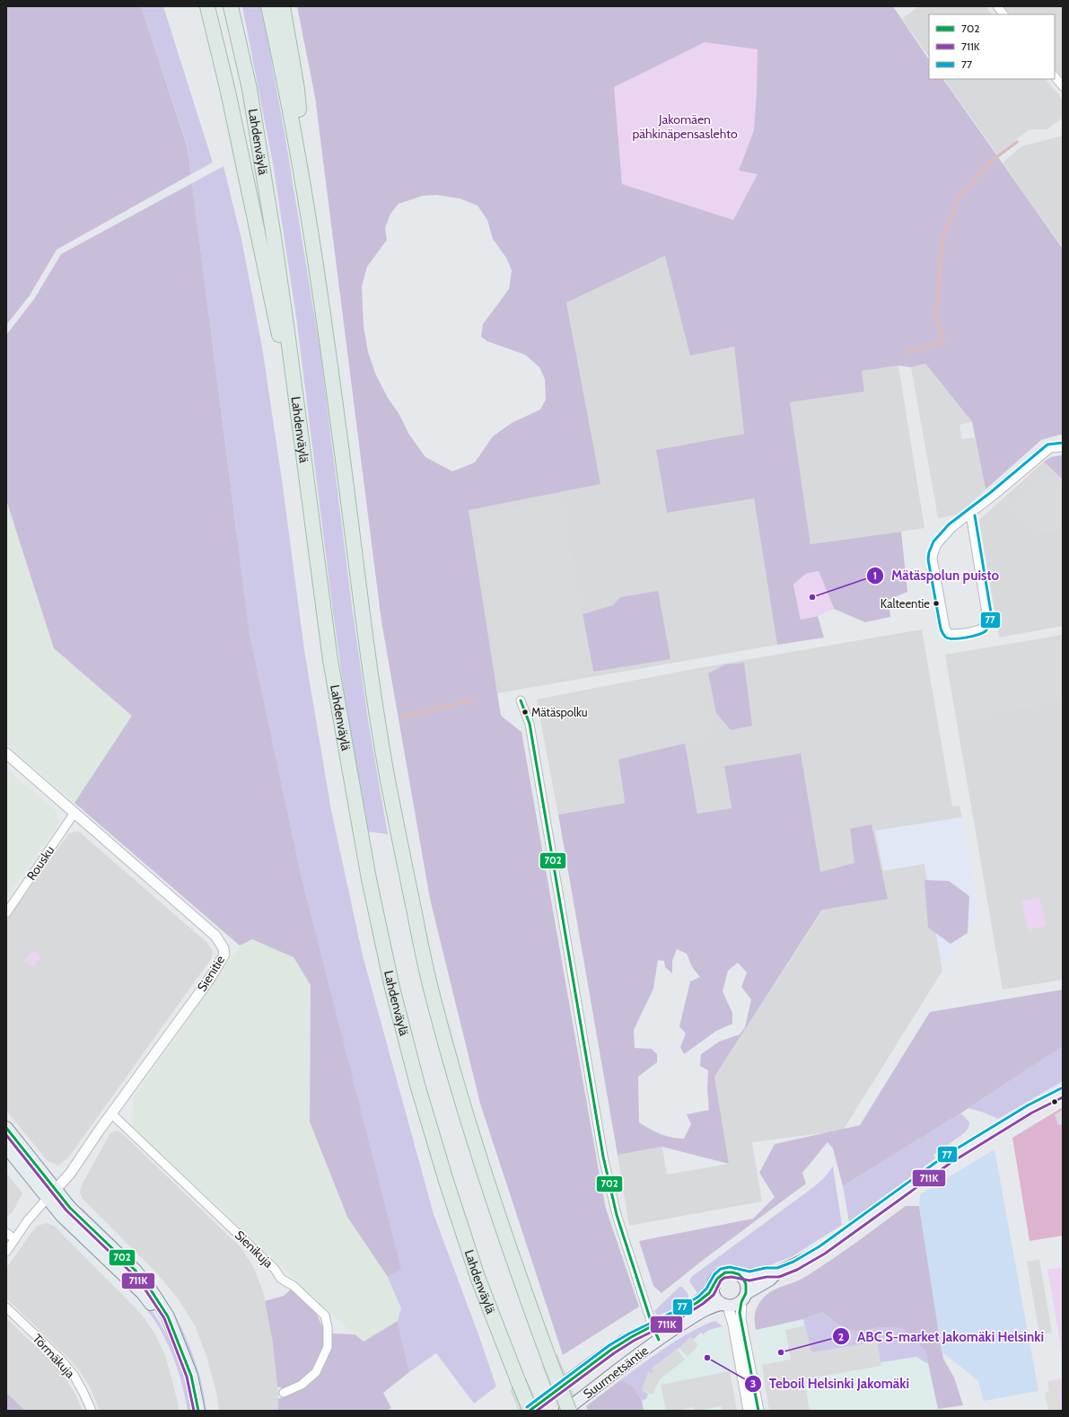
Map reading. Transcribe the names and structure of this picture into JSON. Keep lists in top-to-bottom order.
{
  "streets": {
    "highway": ["Lahdenväylä"],
    "main road": ["Suurmetsäntie"],
    "street": [
      "Rousku",
      "Sienitie",
      "Sienikuja",
      "Törmäkuja"
    ]
  },
  "crossings": [
    ["Lahdenväylä", "Suurmetsäntie"],
    ["Rousku", "Sienitie"],
    ["Sienitie", "Sienikuja"]
  ],
  "parks": ["Jakomäen pähkinäpensaslehto"],
  "places": [
    "Mätäspolun puisto",
    "Kalteentie",
    "Mätäspolku",
    "ABC S-market Jakomäki Helsinki",
    "Teboil Helsinki Jakomäki"
  ],
  "lines": ["transit line 77", "transit line 702", "transit line 711K"],
  "legend": ["702", "711K", "77"]
}
